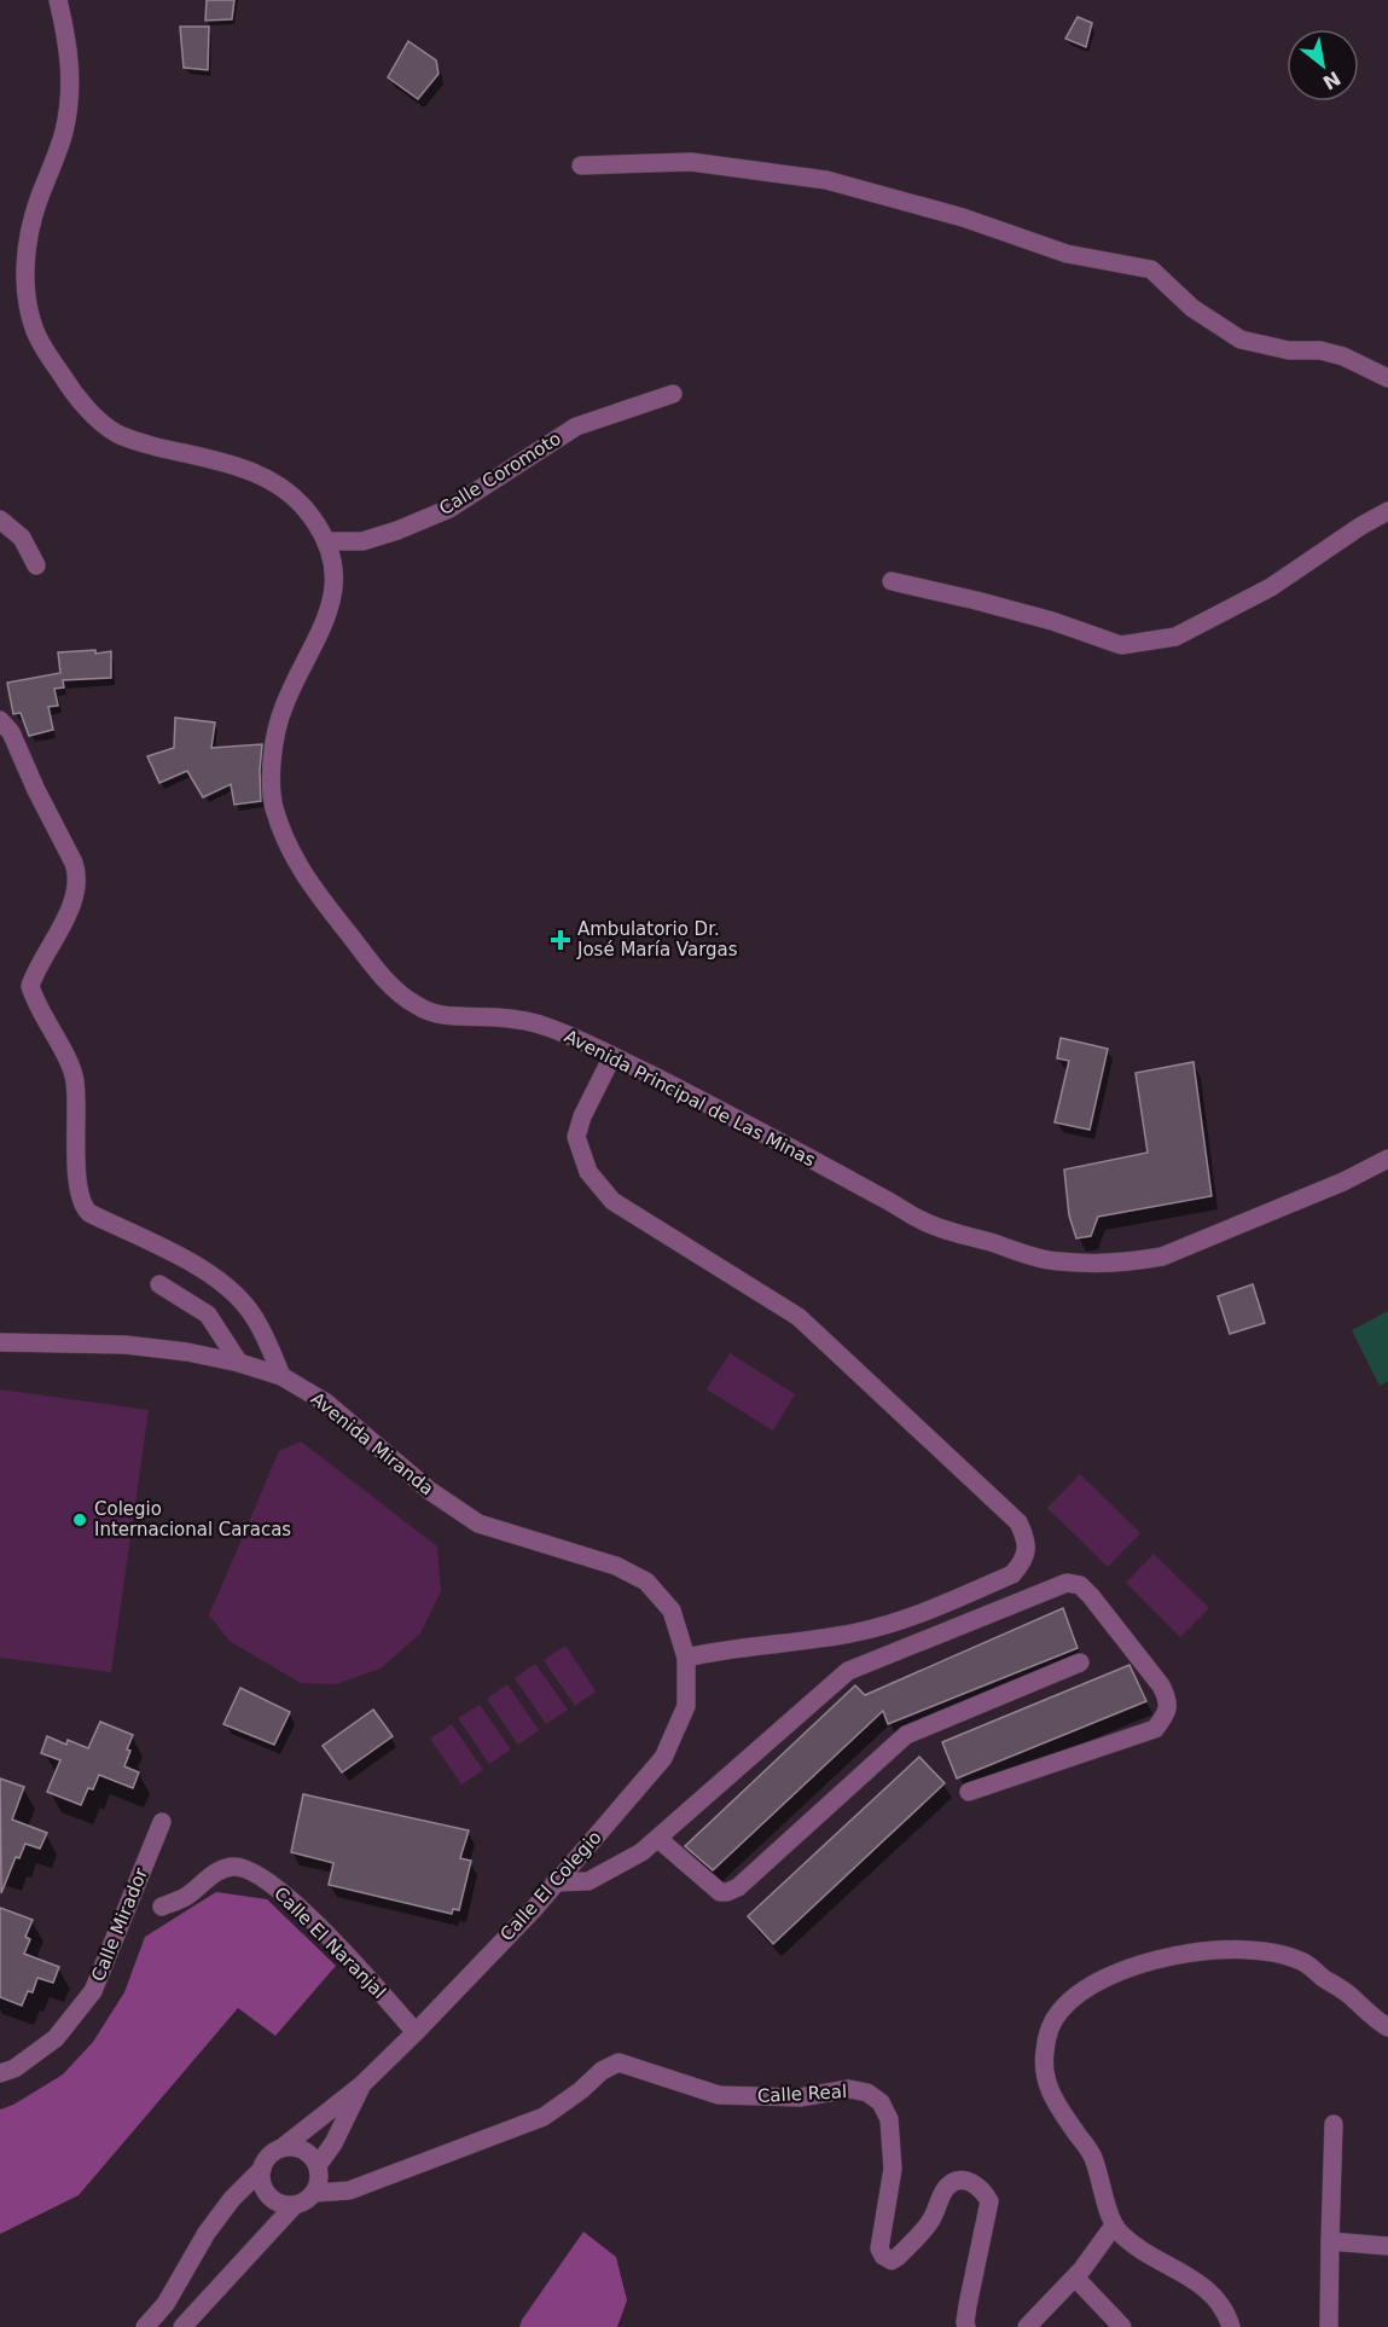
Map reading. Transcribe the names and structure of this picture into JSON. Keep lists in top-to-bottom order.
{
  "streets": {
    "street": [
      "Calle Coromoto",
      "Avenida Principal de Las Minas",
      "Avenida Miranda",
      "Calle El Colegio",
      "Calle Mirador",
      "Calle El Naranjal",
      "Calle Real"
    ]
  },
  "crossings": [
    ["Calle Coromoto", "Avenida Principal de Las Minas"],
    ["Avenida Miranda", "Calle El Colegio"],
    ["Calle El Colegio", "Calle El Naranjal"],
    ["Calle El Colegio", "Calle Real"]
  ],
  "places": {
    "health": ["Ambulatorio Dr. José María Vargas"],
    "other": ["Colegio Internacional Caracas"]
  },
  "north": "bottom right"
}
